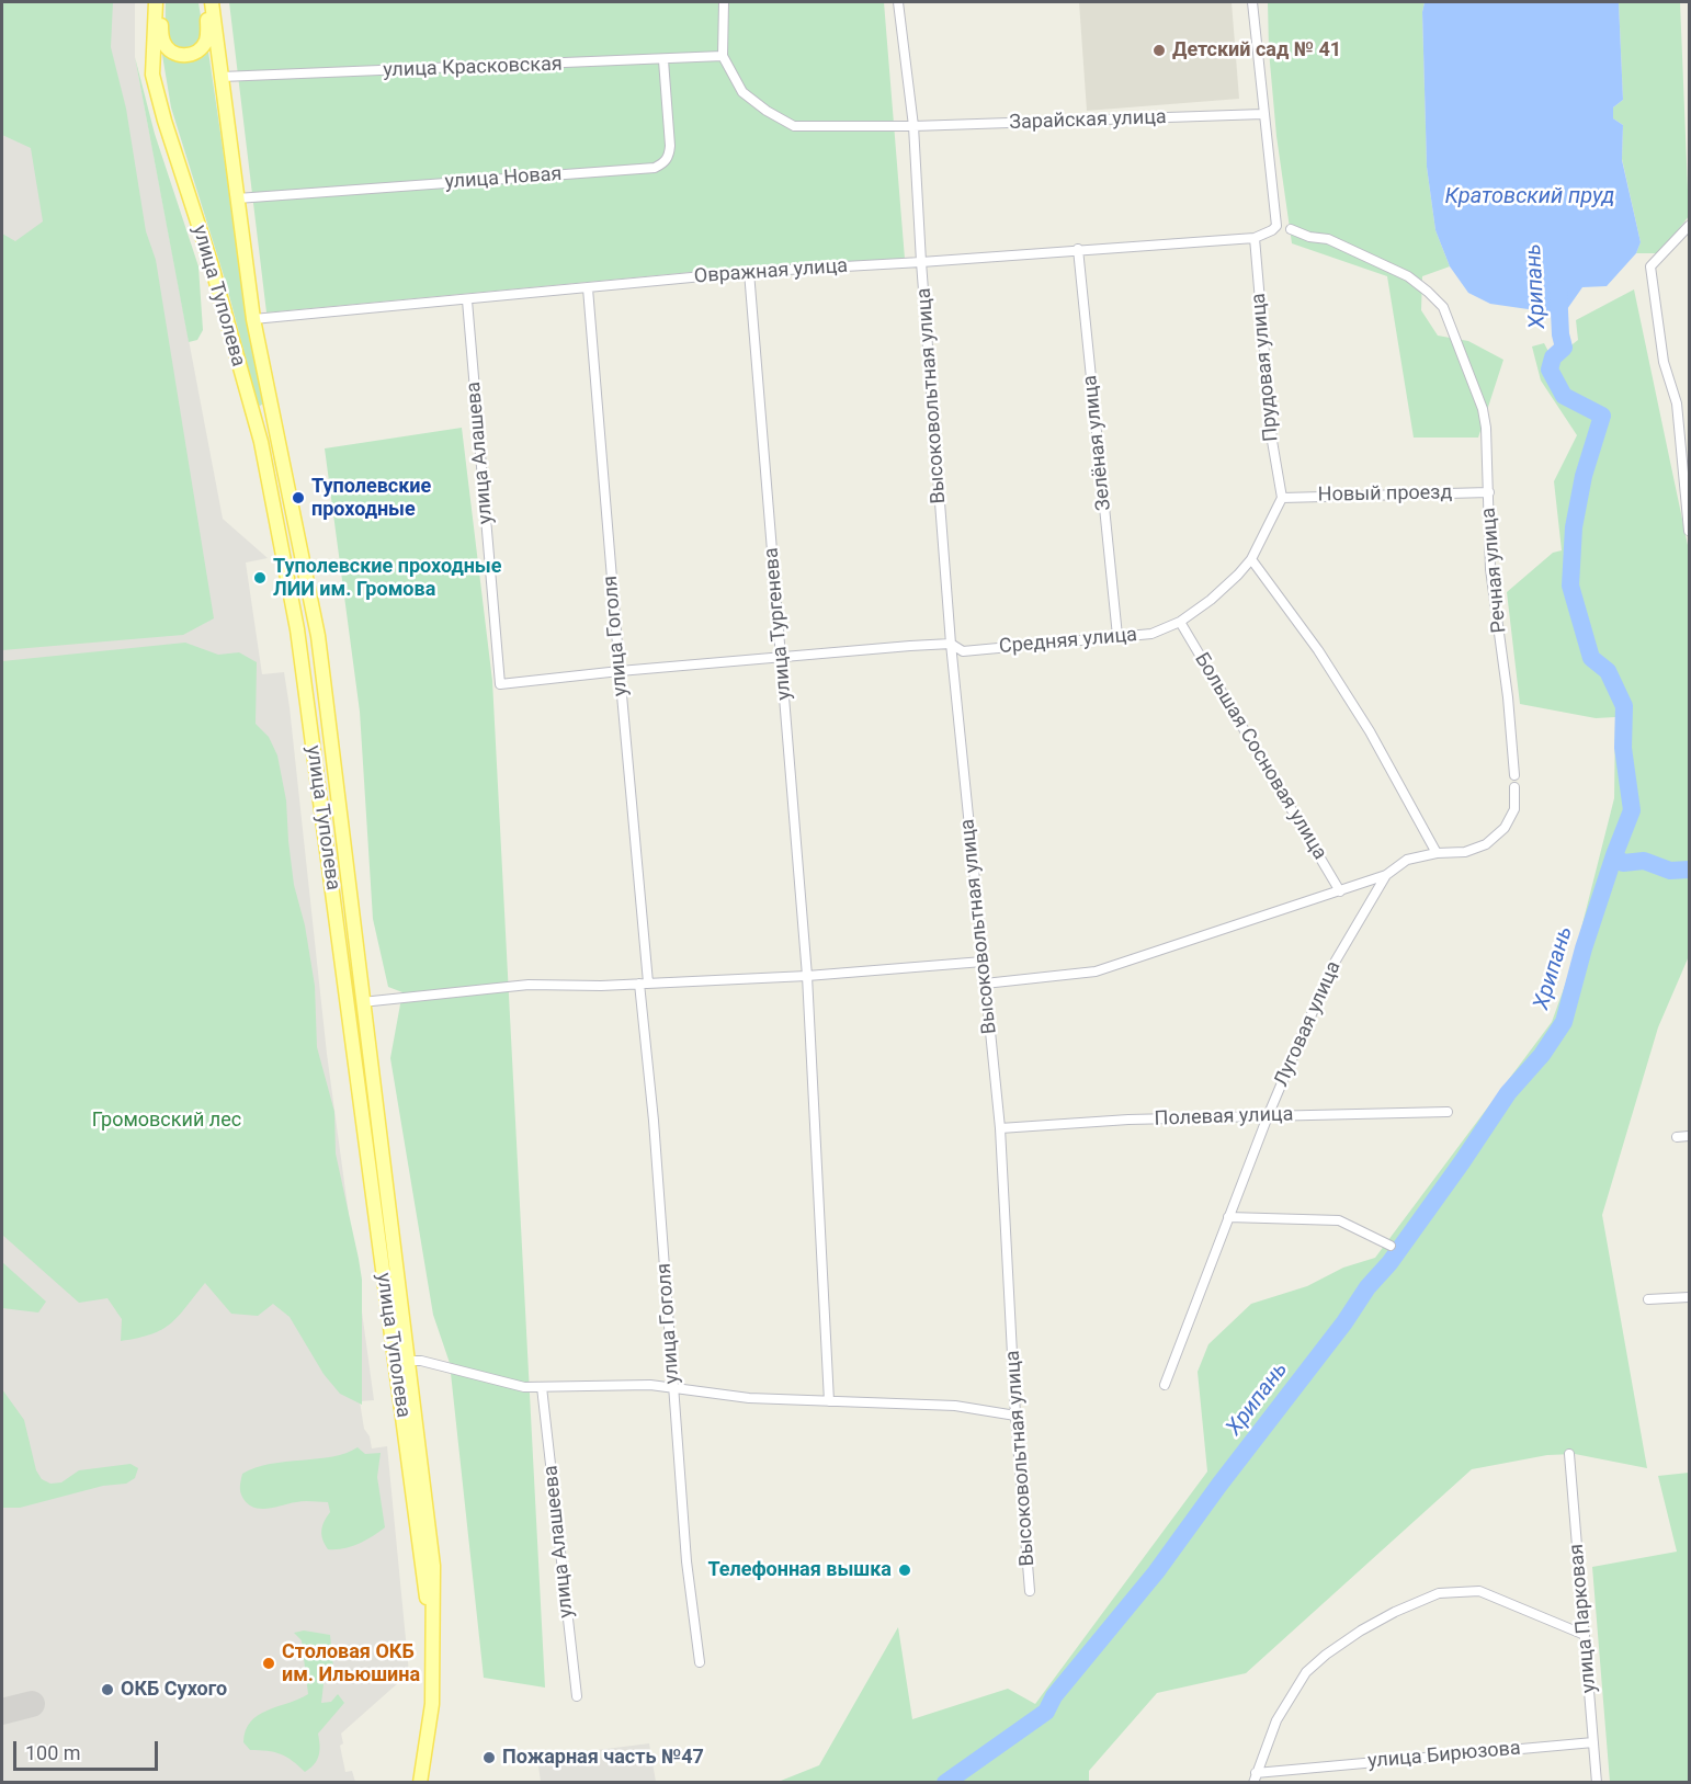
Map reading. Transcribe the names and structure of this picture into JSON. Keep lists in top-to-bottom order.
{
  "streets": {
    "main road": ["улица Туполева"],
    "street": [
      "улица Красковская",
      "Зарайская улица",
      "улица Новая",
      "Овражная улица",
      "Прудовая улица",
      "Высоковольтная улица",
      "Зелёная улица",
      "улица Алашева",
      "Новый проезд",
      "Речная улица",
      "улица Тургенева",
      "улица Гоголя",
      "Средняя улица",
      "Большая Сосновая улица",
      "Луговая улица",
      "Полевая улица",
      "улица Алашеева",
      "улица Парковая",
      "улица Бирюзова"
    ]
  },
  "crossings": [
    ["улица Красковская", "Зарайская улица"],
    ["улица Красковская", "улица Новая"],
    ["улица Красковская", "улица Туполева"],
    ["Зарайская улица", "Высоковольтная улица"],
    ["улица Новая", "улица Туполева"],
    ["Овражная улица", "улица Туполева"],
    ["Овражная улица", "Прудовая улица"],
    ["Овражная улица", "Высоковольтная улица"],
    ["Овражная улица", "Зелёная улица"],
    ["Овражная улица", "улица Алашева"],
    ["Овражная улица", "улица Тургенева"],
    ["Овражная улица", "улица Гоголя"],
    ["Прудовая улица", "Новый проезд"],
    ["Прудовая улица", "Средняя улица"],
    ["Высоковольтная улица", "Средняя улица"],
    ["Высоковольтная улица", "Полевая улица"],
    ["Зелёная улица", "Средняя улица"],
    ["улица Алашева", "Средняя улица"],
    ["Новый проезд", "Речная улица"],
    ["Новый проезд", "Средняя улица"],
    ["улица Тургенева", "Средняя улица"],
    ["улица Гоголя", "Средняя улица"],
    ["Средняя улица", "Большая Сосновая улица"],
    ["Луговая улица", "Полевая улица"],
    ["улица Парковая", "улица Бирюзова"]
  ],
  "water": ["Кратовский пруд", "Хрипань"],
  "parks": ["Громовский лес"],
  "places": [
    "Детский сад № 41",
    "Туполевские проходные",
    "Туполевские проходные ЛИИ им. Громова",
    "Телефонная вышка",
    "Столовая ОКБ им. Ильюшина",
    "ОКБ Сухого",
    "Пожарная часть №47"
  ],
  "scale_bar": "100 m"
}
